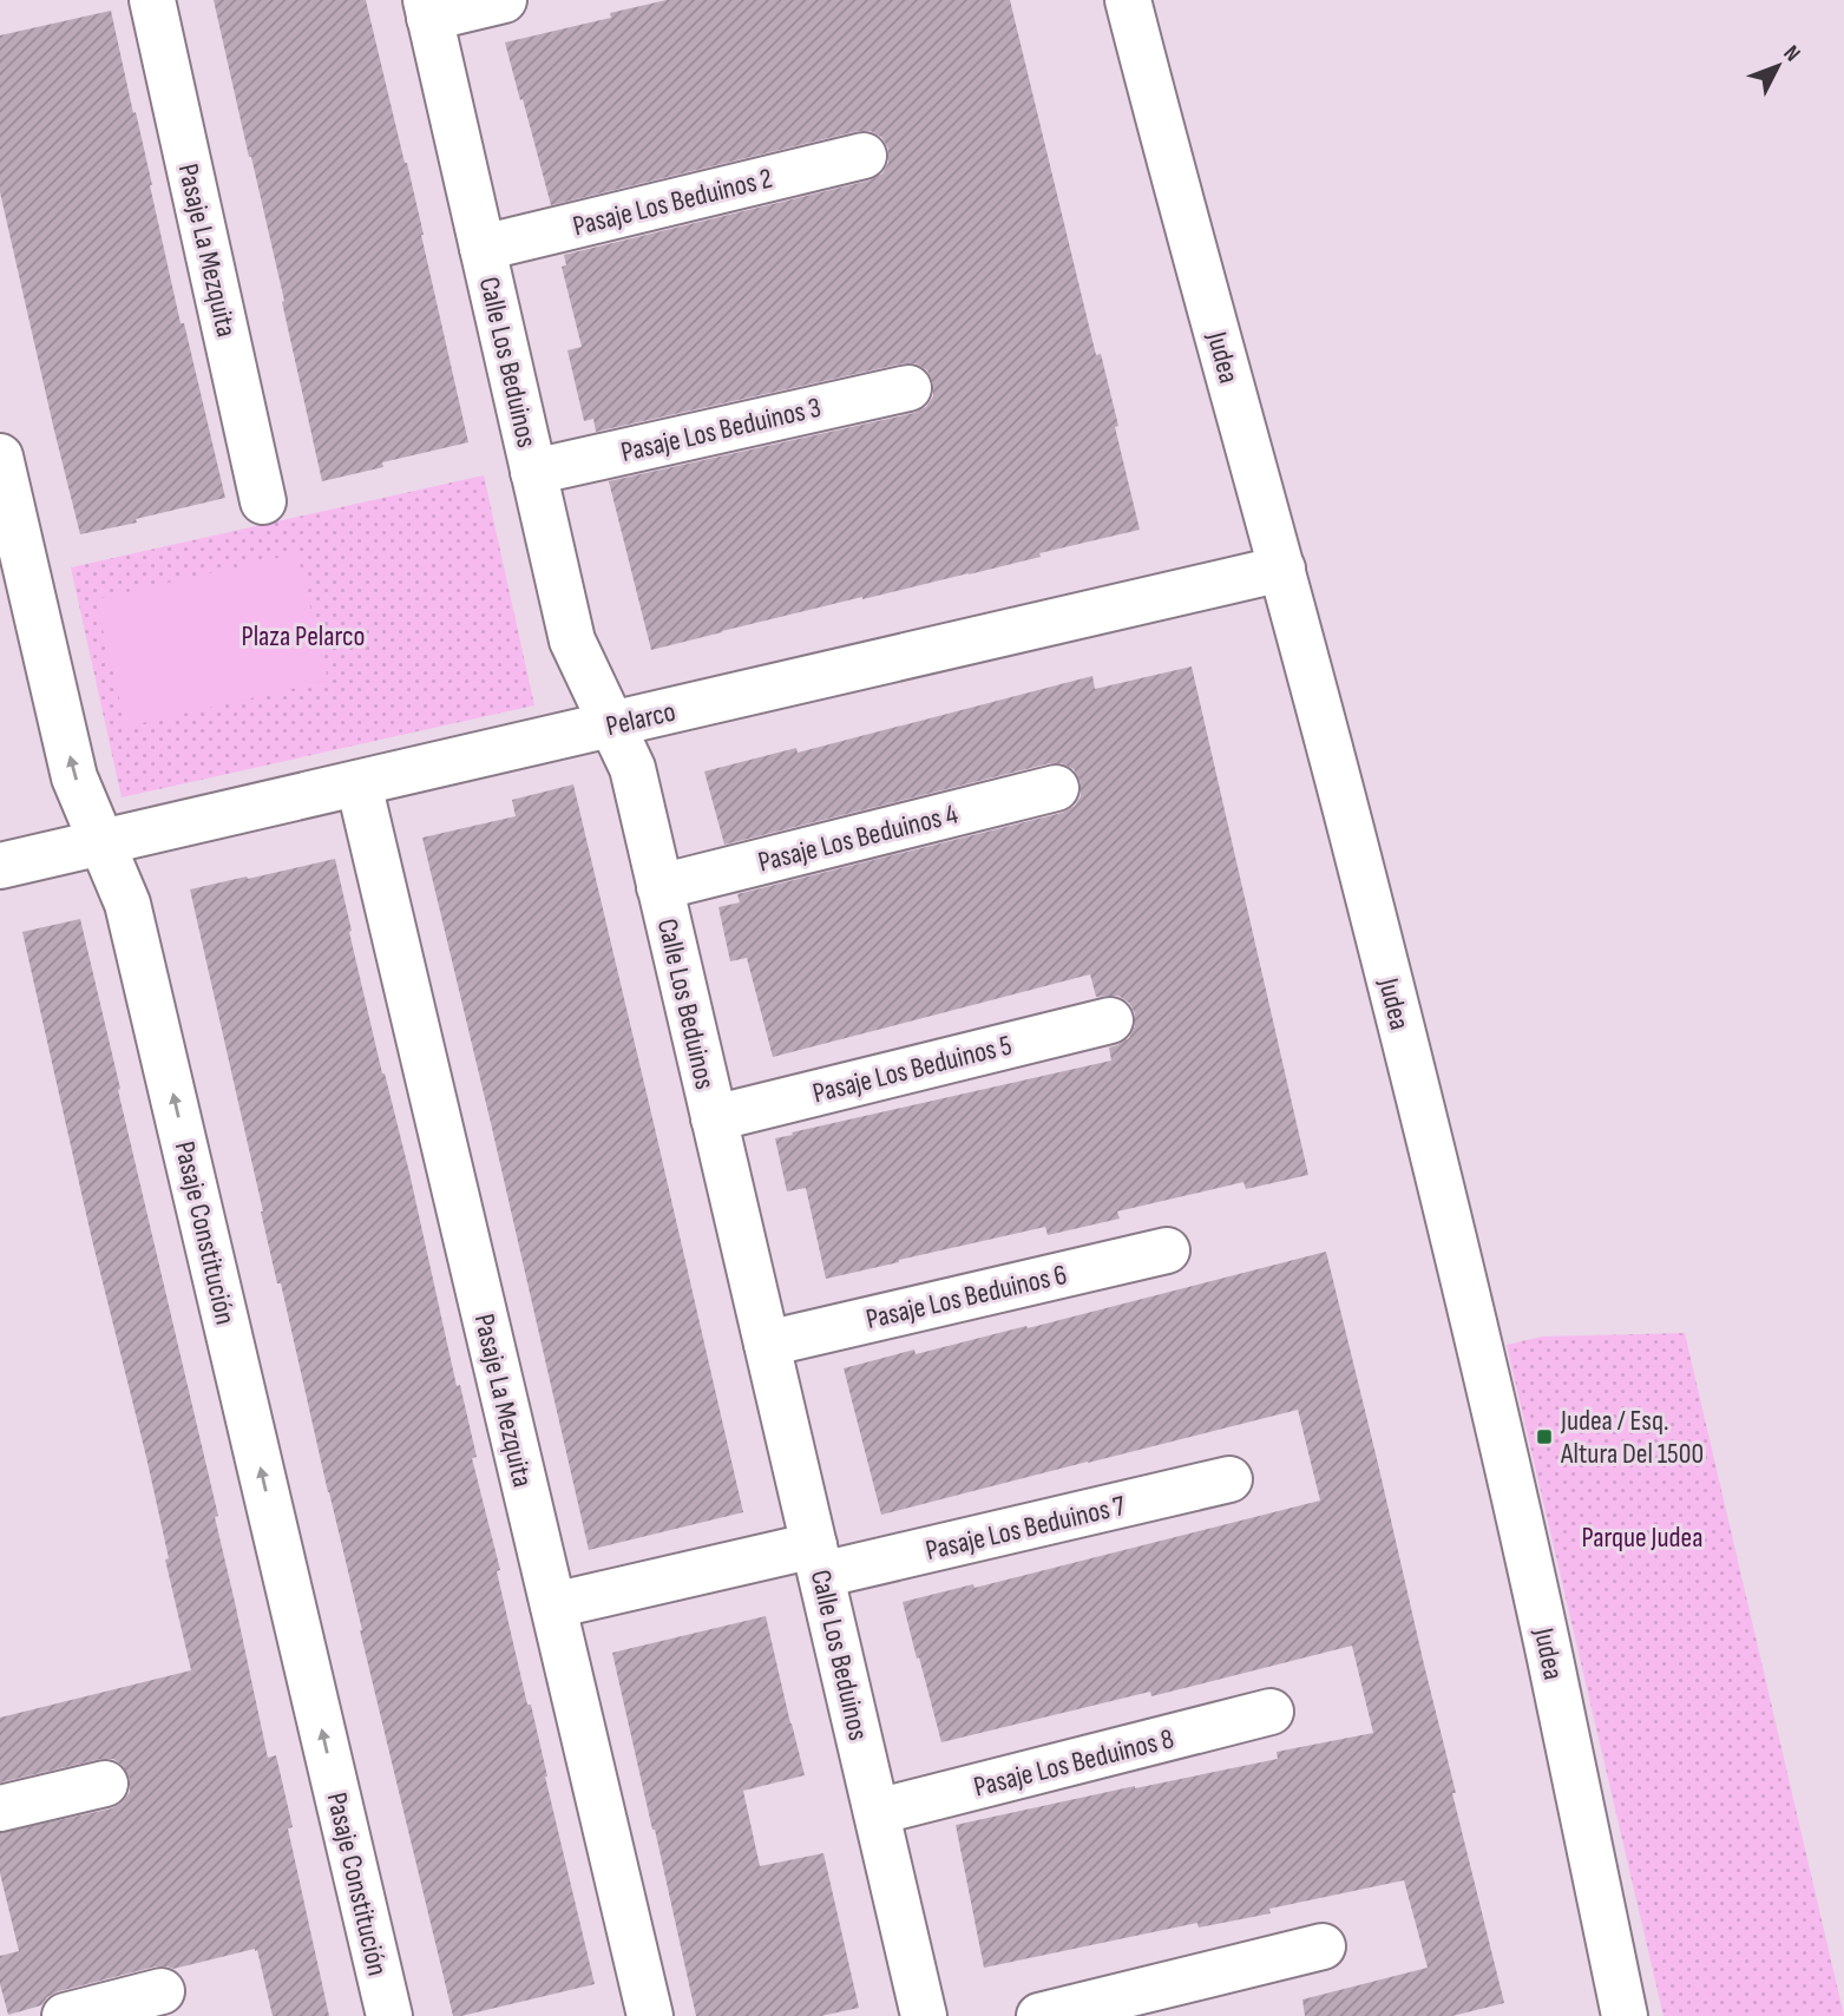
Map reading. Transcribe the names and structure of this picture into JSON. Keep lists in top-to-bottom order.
{
  "streets": {
    "street": [
      "Pasaje Los Beduinos 2",
      "Pasaje La Mezquita",
      "Judea",
      "Calle Los Beduinos",
      "Pasaje Los Beduinos 3",
      "Pelarco",
      "Pasaje Los Beduinos 4",
      "Pasaje Los Beduinos 5",
      "Pasaje Constitución",
      "Pasaje Los Beduinos 6",
      "Pasaje Los Beduinos 7",
      "Pasaje Los Beduinos 8"
    ]
  },
  "crossings": [
    ["Pasaje Los Beduinos 2", "Calle Los Beduinos"],
    ["Pasaje La Mezquita", "Pelarco"],
    ["Pasaje La Mezquita", "Pasaje Los Beduinos 7"],
    ["Judea", "Pelarco"],
    ["Calle Los Beduinos", "Pasaje Los Beduinos 3"],
    ["Calle Los Beduinos", "Pelarco"],
    ["Calle Los Beduinos", "Pasaje Los Beduinos 4"],
    ["Calle Los Beduinos", "Pasaje Los Beduinos 5"],
    ["Calle Los Beduinos", "Pasaje Los Beduinos 6"],
    ["Calle Los Beduinos", "Pasaje Los Beduinos 7"],
    ["Calle Los Beduinos", "Pasaje Los Beduinos 8"],
    ["Pelarco", "Pasaje Constitución"]
  ],
  "one_way": ["Pasaje Constitución"],
  "parks": ["Plaza Pelarco", "Parque Judea"],
  "places": {
    "transit": ["Judea / Esq. Altura Del 1500"]
  },
  "north": "top right"
}
